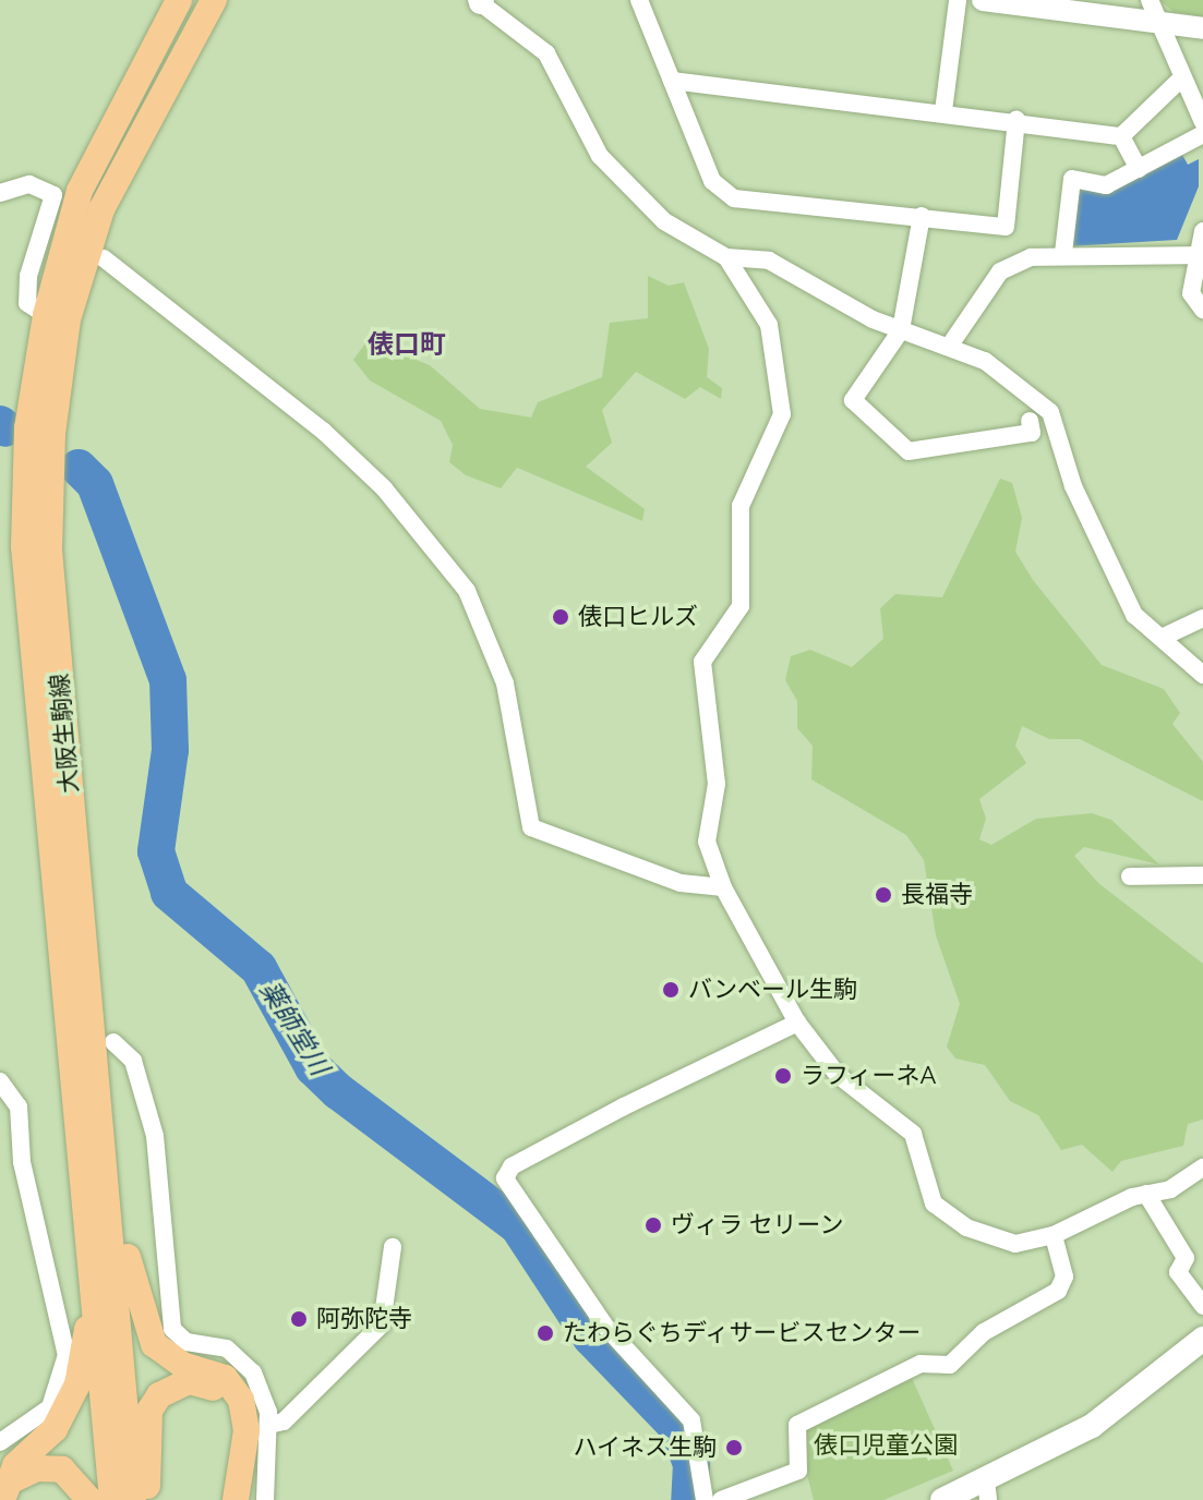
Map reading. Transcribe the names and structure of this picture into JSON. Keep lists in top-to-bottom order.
{
  "streets": {
    "main road": ["大阪生駒線"]
  },
  "districts": ["俵口町"],
  "water": ["薬師堂川"],
  "parks": ["俵口児童公園"],
  "places": [
    "俵口ヒルズ",
    "長福寺",
    "バンベール生駒",
    "ラフィーネA",
    "ヴィラ セリーン",
    "阿弥陀寺",
    "たわらぐちディサービスセンター",
    "ハイネス生駒"
  ]
}
